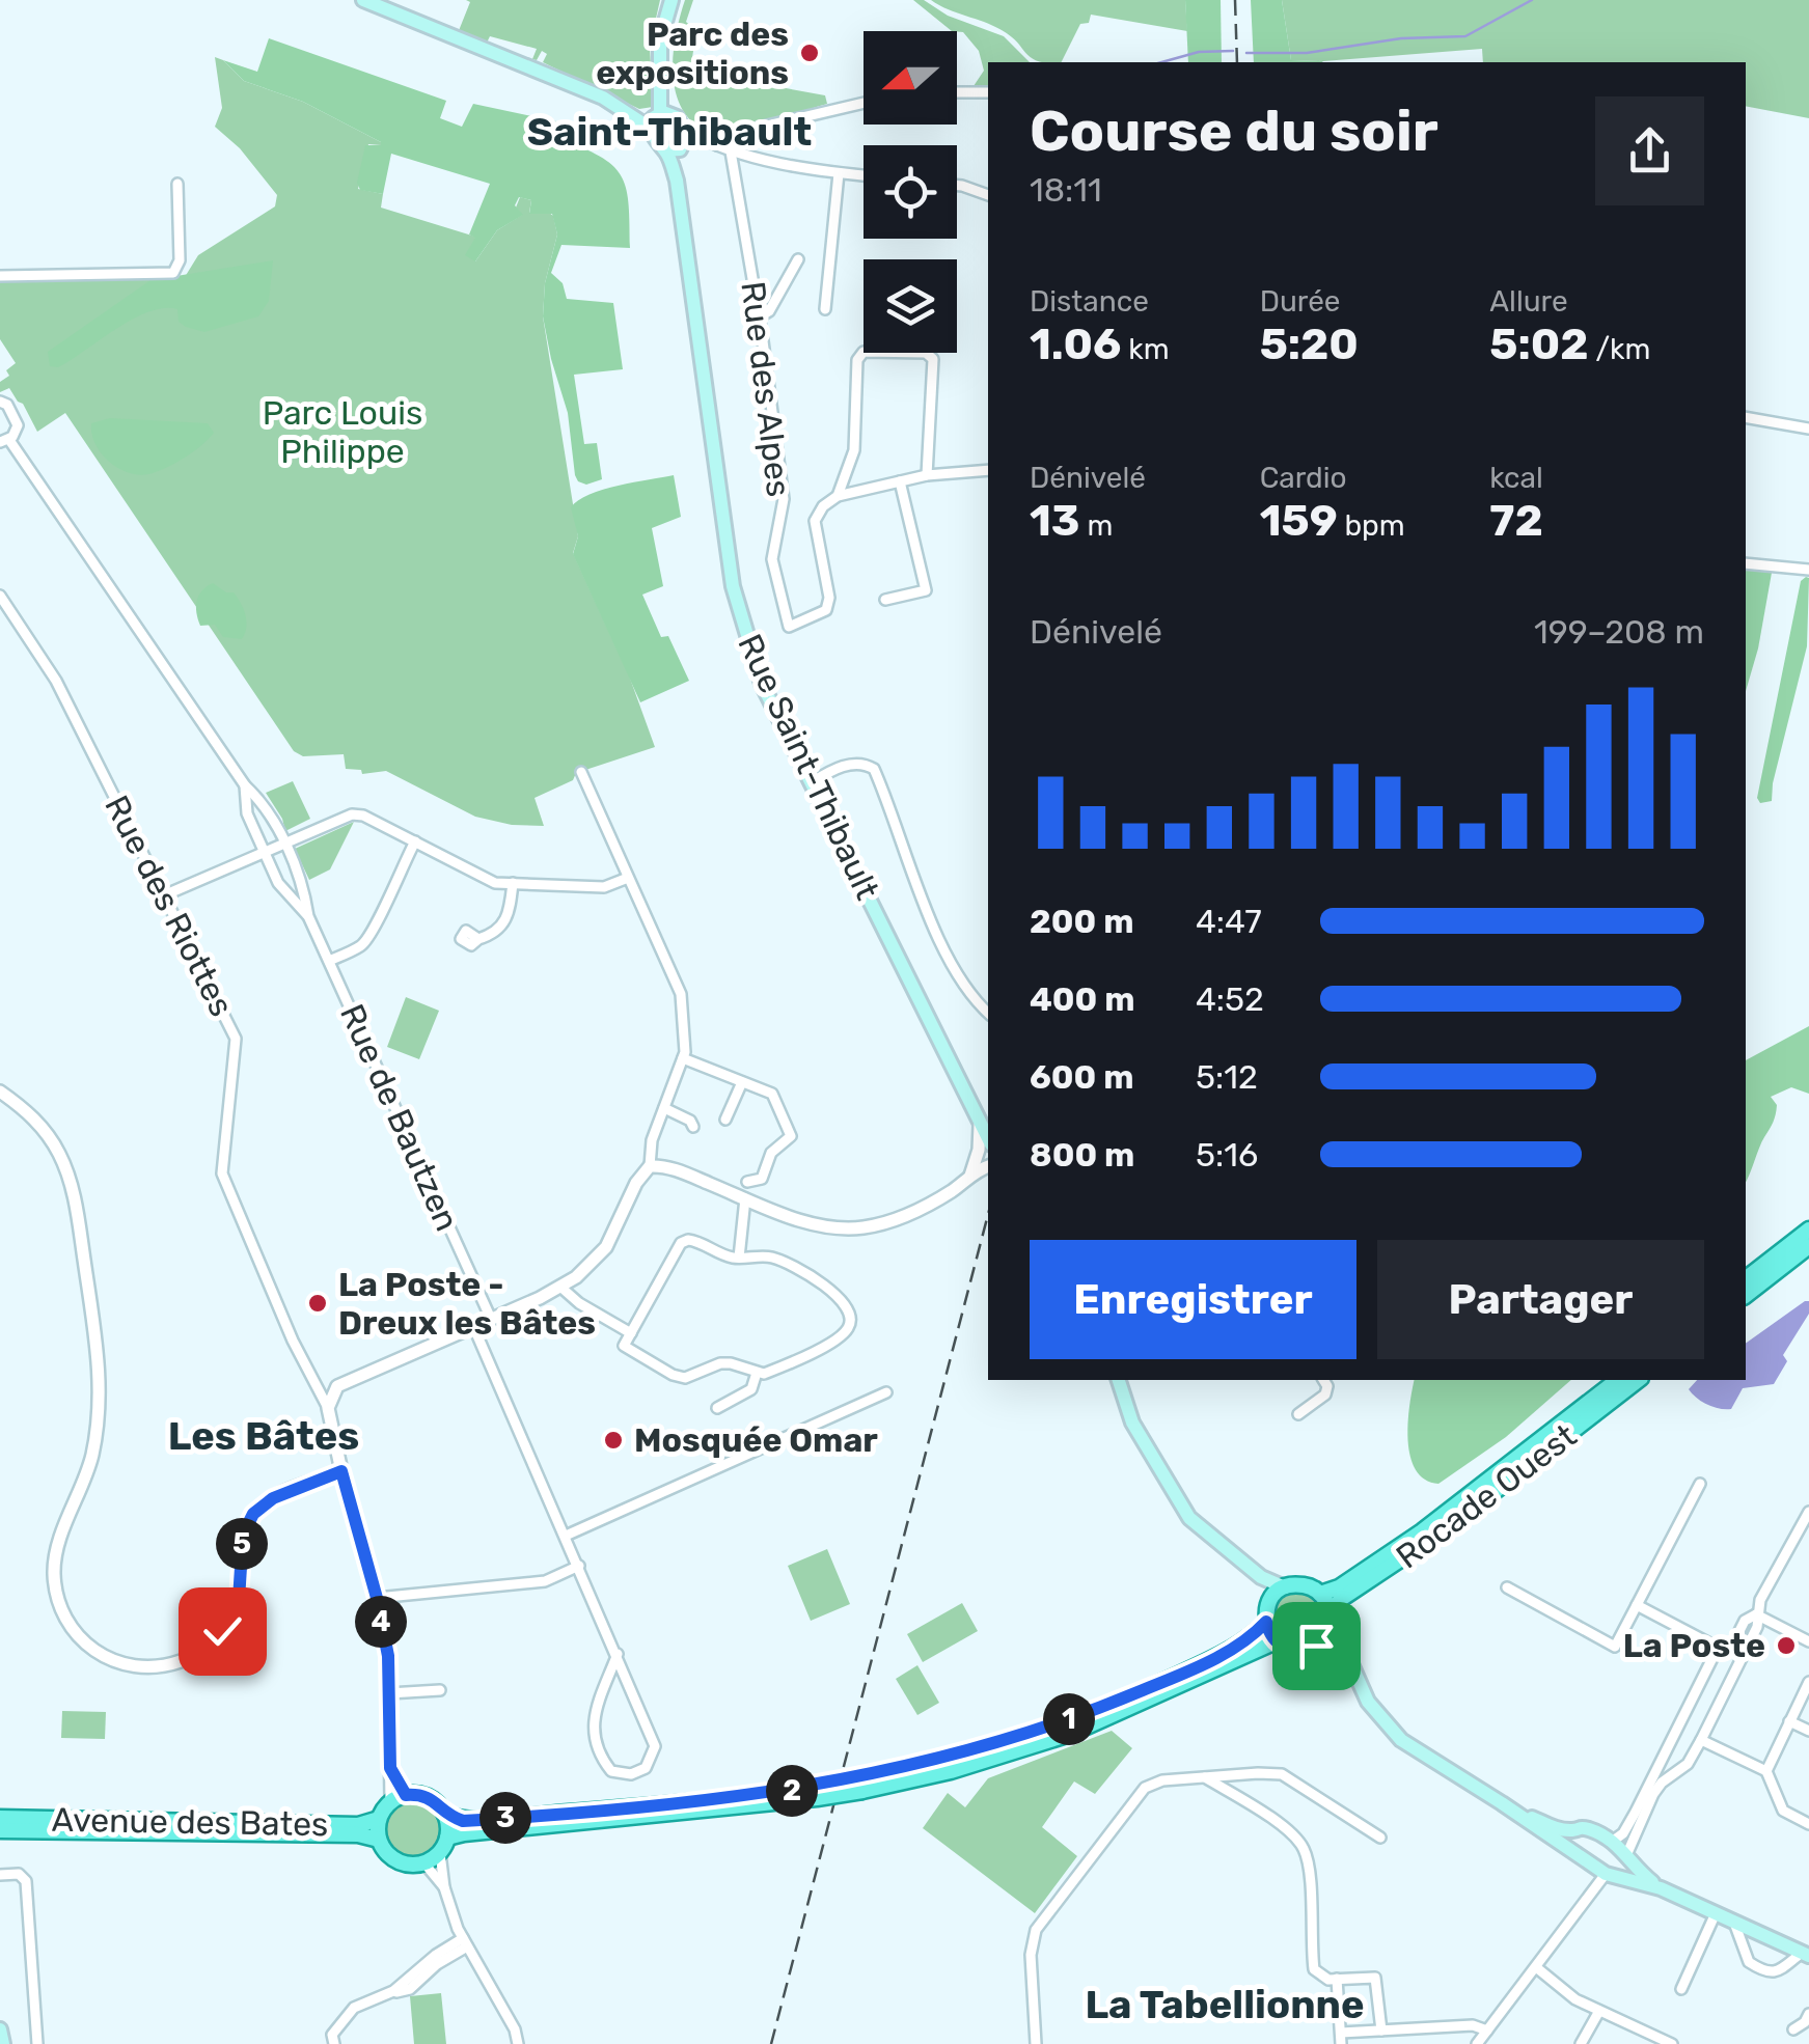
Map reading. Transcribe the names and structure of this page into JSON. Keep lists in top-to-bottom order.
{
  "streets": {
    "main road": ["Rue Saint-Thibault", "Rocade Ouest", "Avenue des Bates"],
    "street": ["Rue des Alpes", "Rue des Riottes", "Rue de Bautzen"]
  },
  "districts": ["Saint-Thibault", "Les Bâtes", "La Tabellionne"],
  "parks": ["Parc Louis Philippe"],
  "places": [
    "Parc des expositions",
    "La Poste - Dreux les Bâtes",
    "Mosquée Omar",
    "La Poste"
  ],
  "north": "left",
  "page": {
    "heading": ["Course du soir", "18:11"],
    "stats": [
      ["Distance", "1.06 km"],
      ["Durée", "5:20"],
      ["Allure", "5:02 /km"],
      ["Dénivelé", "13 m"],
      ["Cardio", "159 bpm"],
      ["kcal", "72"]
    ],
    "chart": ["Dénivelé", "199–208 m"],
    "list": [
      {
        "name": "200 m",
        "note": "4:47"
      },
      {
        "name": "400 m",
        "note": "4:52"
      },
      {
        "name": "600 m",
        "note": "5:12"
      },
      {
        "name": "800 m",
        "note": "5:16"
      }
    ],
    "buttons": ["Enregistrer", "Partager"],
    "pins": [
      "5",
      "4",
      "1",
      "2",
      "3"
    ]
  }
}
